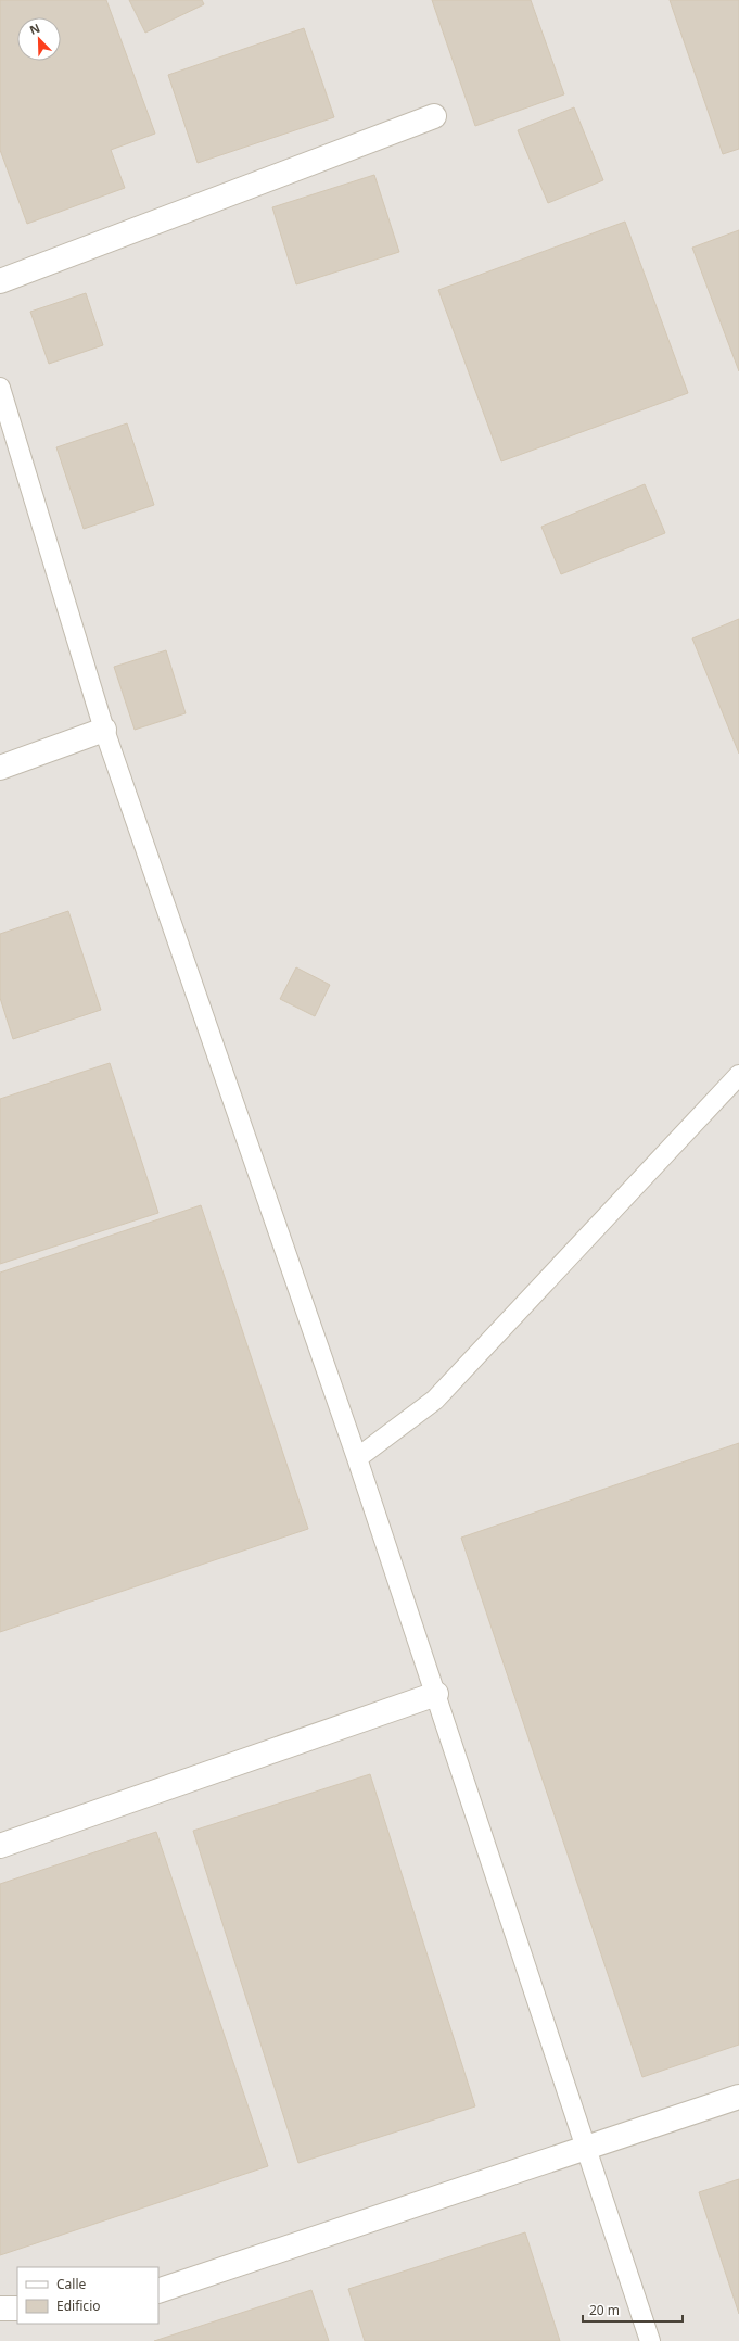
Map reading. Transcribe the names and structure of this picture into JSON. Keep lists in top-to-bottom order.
{
  "legend": ["Calle", "Edificio"],
  "scale_bar": "20 m",
  "north": "top left"
}
